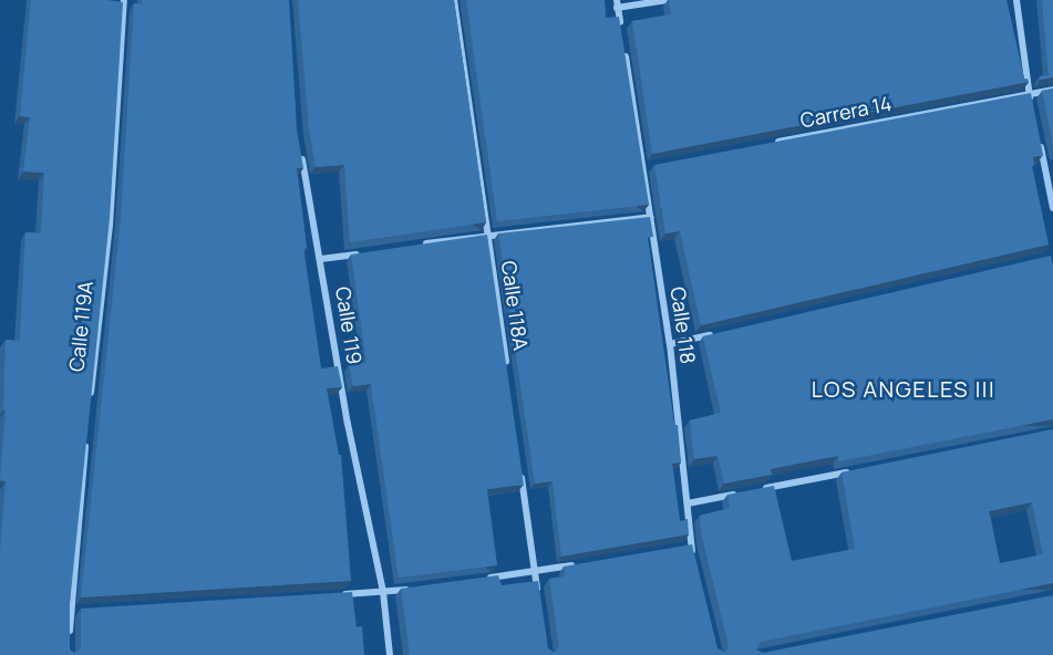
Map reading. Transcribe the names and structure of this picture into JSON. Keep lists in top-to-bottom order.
{
  "streets": {
    "street": [
      "Carrera 14",
      "Calle 118A",
      "Calle 119",
      "Calle 118",
      "Calle 119A"
    ]
  },
  "districts": ["LOS ANGELES III"]
}
